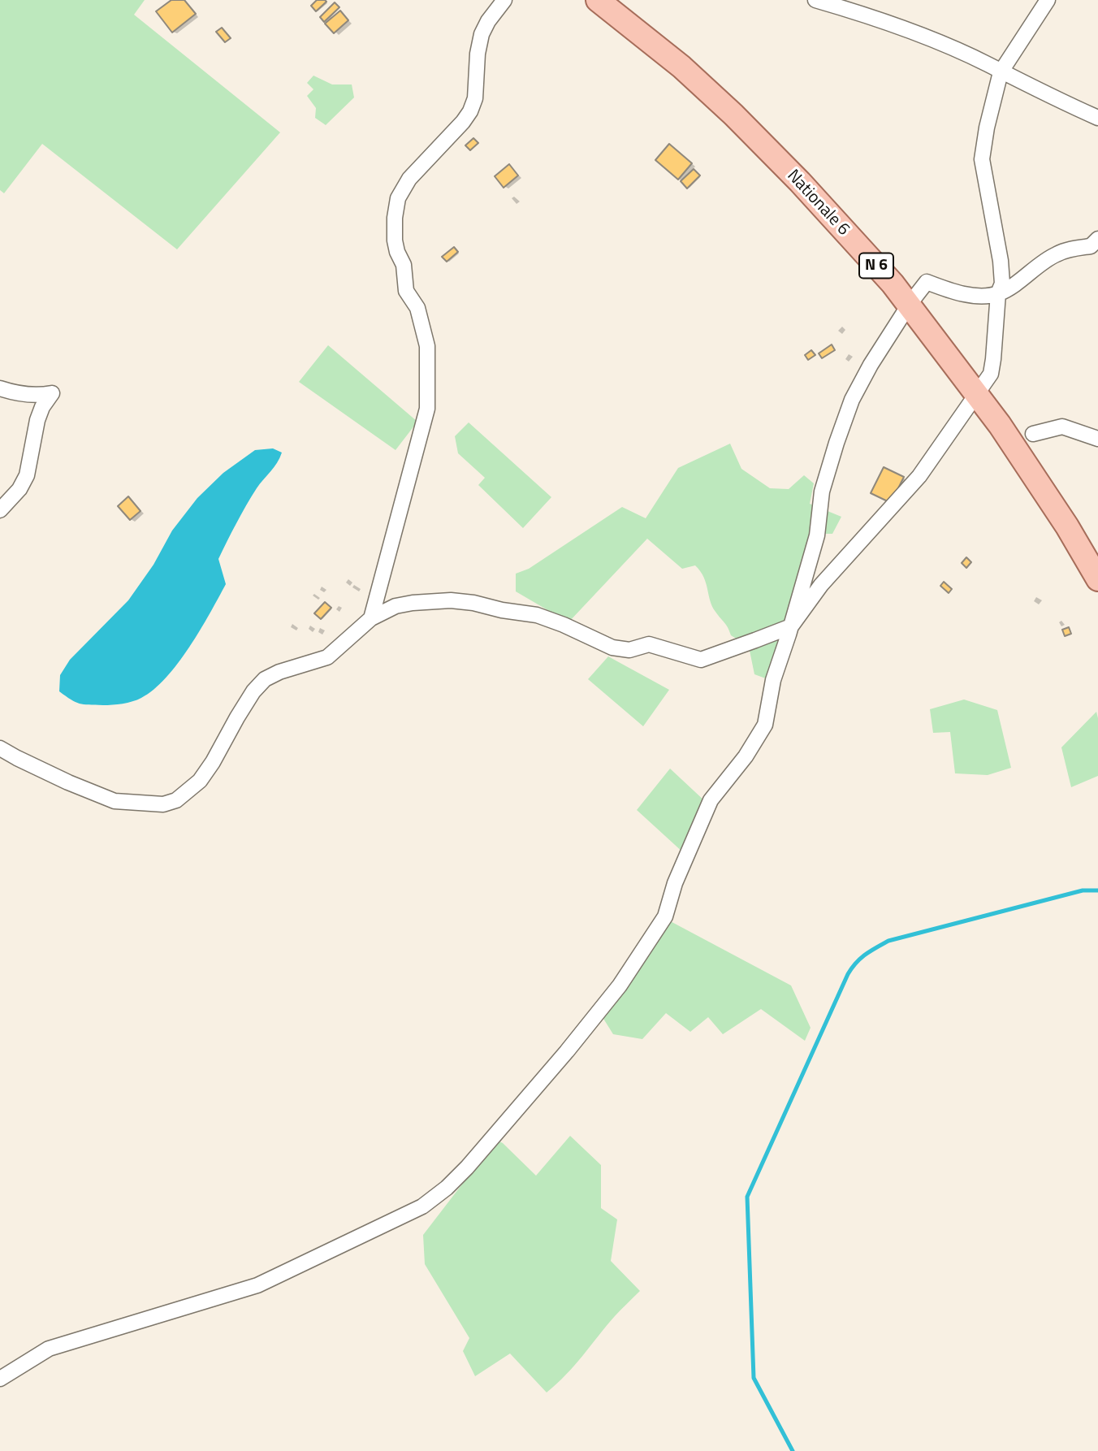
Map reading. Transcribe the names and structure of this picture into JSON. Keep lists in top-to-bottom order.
{
  "streets": {
    "main road": ["Nationale 6", "N 6"]
  }
}
